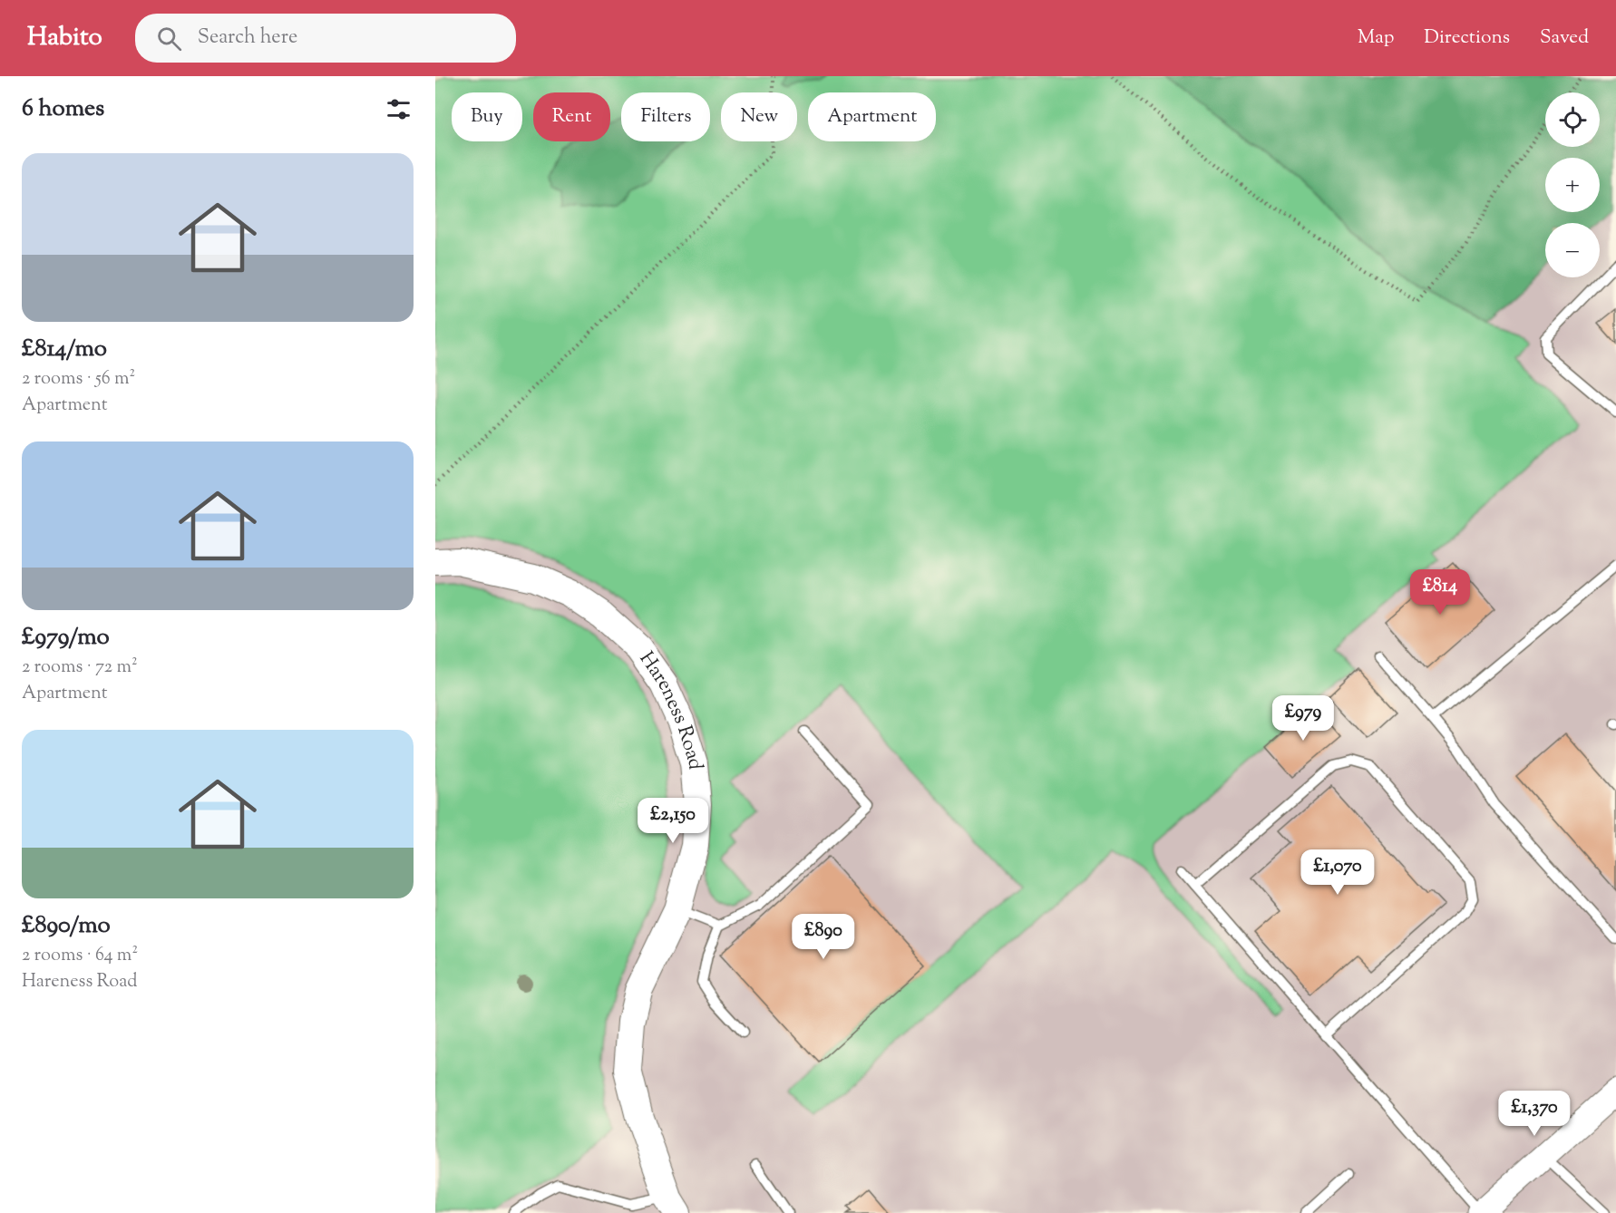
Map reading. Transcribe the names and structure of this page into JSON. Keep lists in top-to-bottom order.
{
  "streets": {
    "main road": ["Hareness Road"]
  },
  "page": {
    "header": "Habito",
    "search": "Search here",
    "nav": ["Map", "Directions", "Saved"],
    "heading": "6 homes",
    "map_buttons": ["+", "−"],
    "chip": [
      "Buy",
      "Rent",
      "Filters",
      "New",
      "Apartment"
    ],
    "list": [
      {
        "name": "£814/mo",
        "note": "2 rooms · 56 m² · Apartment"
      },
      {
        "name": "£979/mo",
        "note": "2 rooms · 72 m² · Apartment"
      },
      {
        "name": "£890/mo",
        "note": "2 rooms · 64 m² · Hareness Road"
      }
    ],
    "price": [
      "£814",
      "£979",
      "£2,150",
      "£1,070",
      "£890",
      "£1,370"
    ]
  }
}
